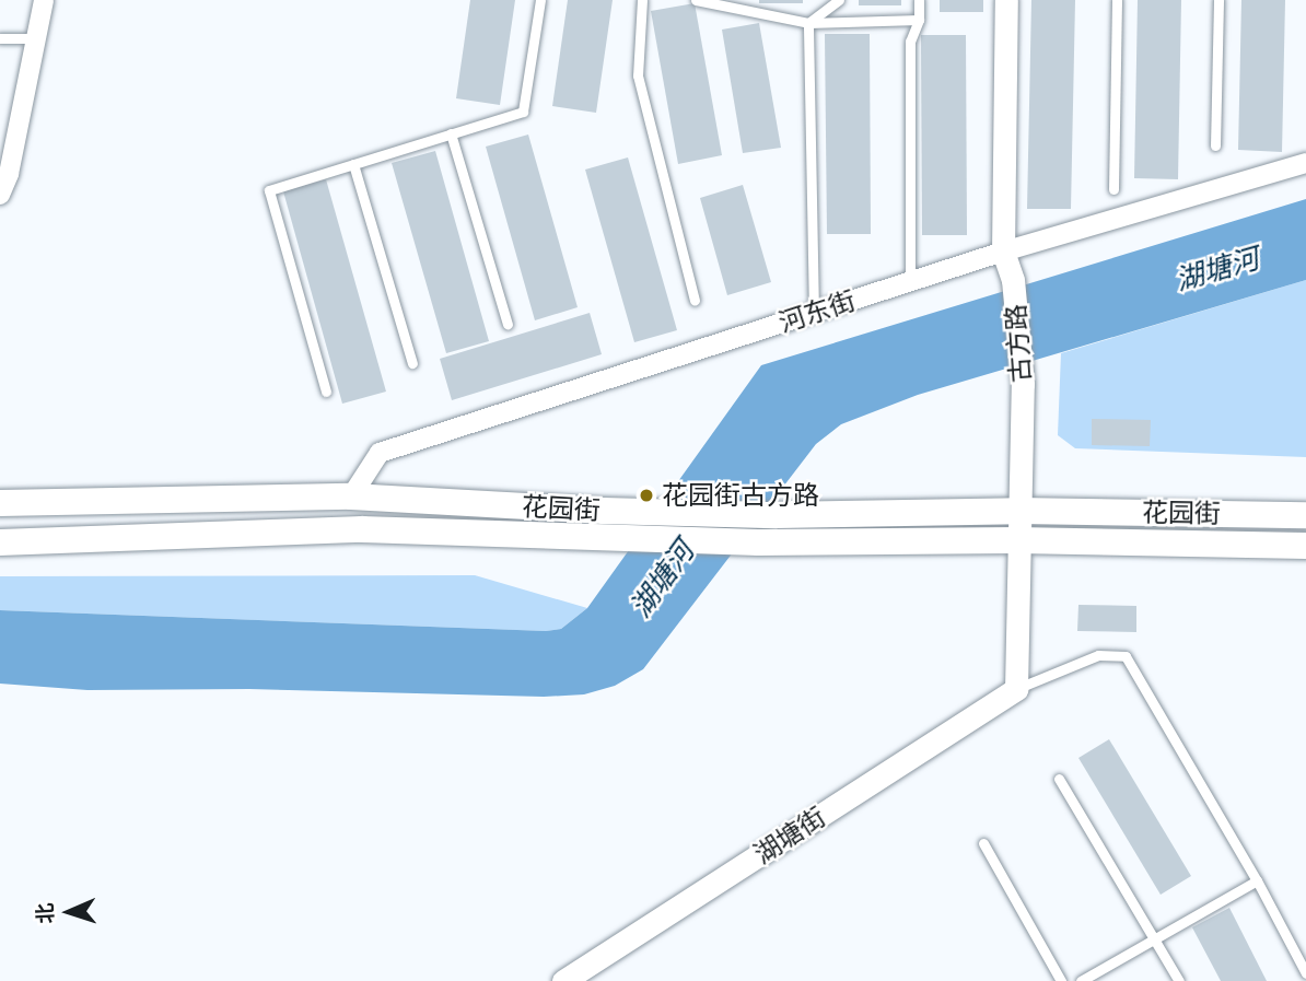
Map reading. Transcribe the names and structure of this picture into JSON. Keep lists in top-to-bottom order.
{
  "streets": {
    "main road": ["花园街"],
    "street": ["河东街", "古方路", "湖塘街"]
  },
  "crossings": [
    ["河东街", "古方路"],
    ["河东街", "花园街"],
    ["古方路", "花园街"],
    ["古方路", "湖塘街"]
  ],
  "water": ["湖塘河"],
  "places": ["花园街古方路"],
  "north": "left"
}
